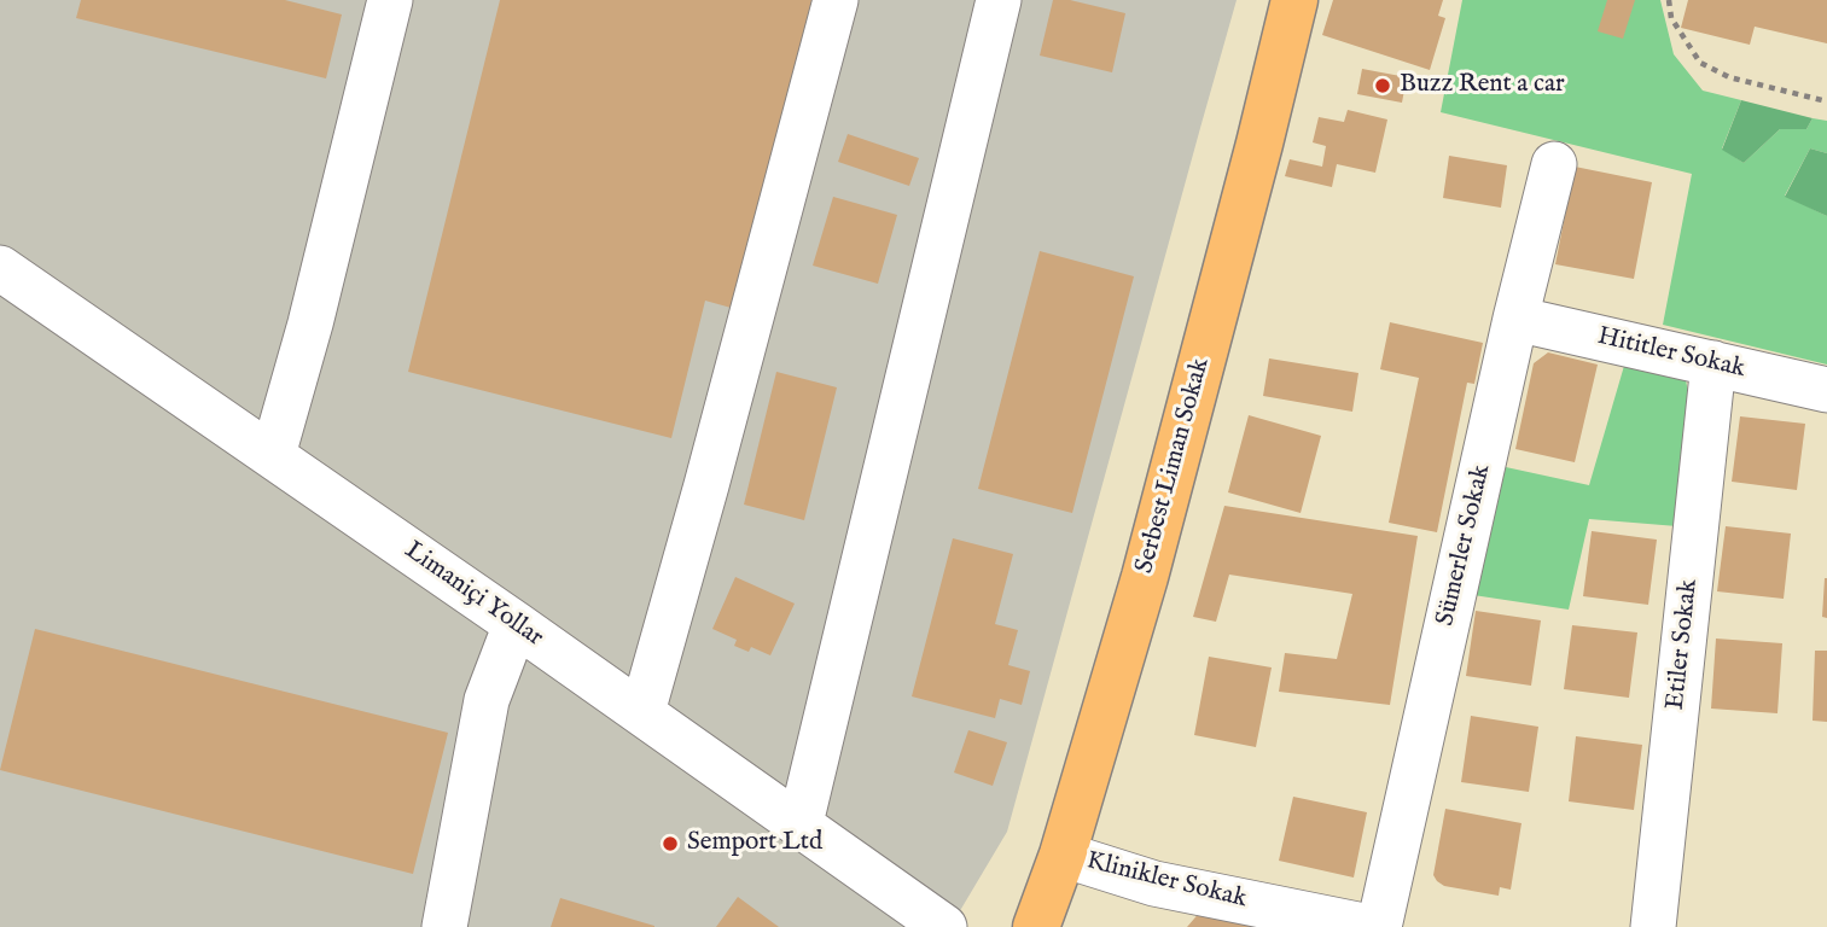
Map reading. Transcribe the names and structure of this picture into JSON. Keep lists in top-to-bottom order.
{
  "streets": {
    "main road": ["Serbest Liman Sokak"],
    "street": [
      "Hititler Sokak",
      "Sümerler Sokak",
      "Limaniçi Yollar",
      "Etiler Sokak",
      "Klinikler Sokak"
    ]
  },
  "crossings": [
    ["Hititler Sokak", "Sümerler Sokak"],
    ["Hititler Sokak", "Etiler Sokak"],
    ["Serbest Liman Sokak", "Klinikler Sokak"]
  ],
  "places": ["Buzz Rent a car", "Semport Ltd"]
}
